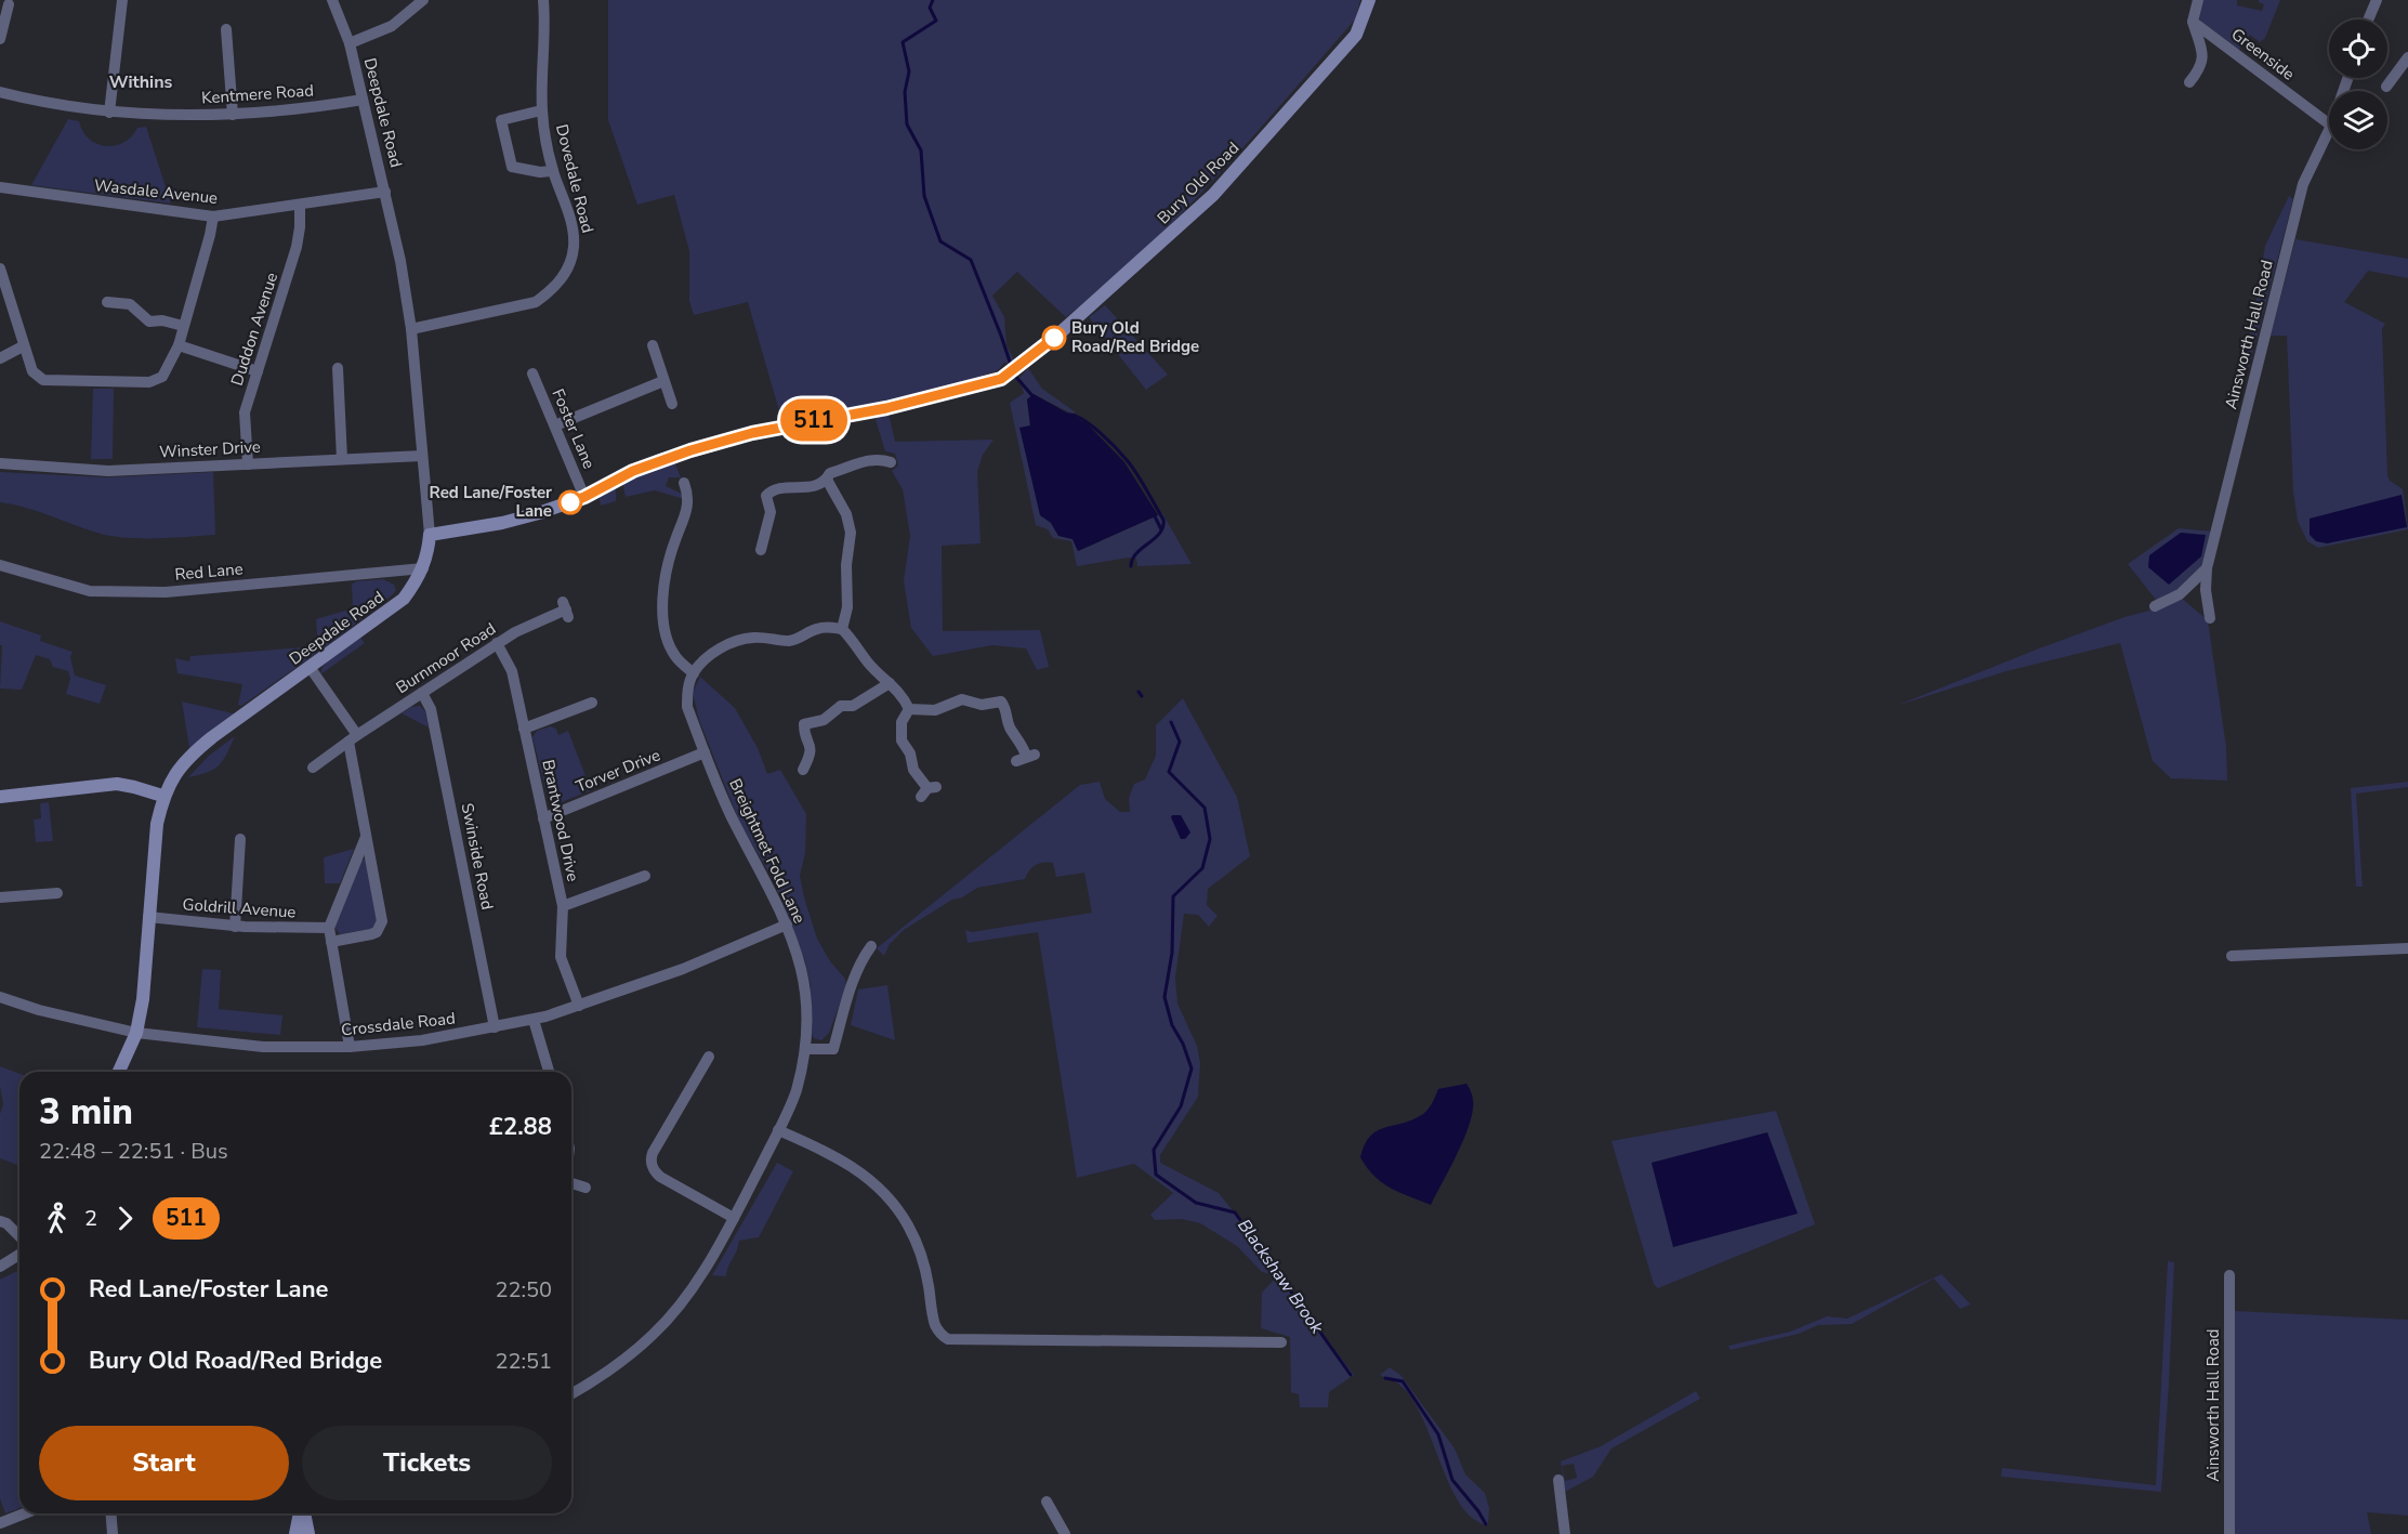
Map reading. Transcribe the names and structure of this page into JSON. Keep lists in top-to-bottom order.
{
  "streets": {
    "street": [
      "Greenside",
      "Kentmere Road",
      "Deepdale Road",
      "Dovedale Road",
      "Bury Old Road",
      "Wasdale Avenue",
      "Duddon Avenue",
      "Ainsworth Hall Road",
      "Foster Lane",
      "Winster Drive",
      "Red Lane",
      "Burnmoor Road",
      "Torver Drive",
      "Brantwood Drive",
      "Breightmet Fold Lane",
      "Swinside Road",
      "Goldrill Avenue",
      "Crossdale Road"
    ]
  },
  "crossings": [
    ["Kentmere Road", "Deepdale Road"],
    ["Deepdale Road", "Dovedale Road"],
    ["Deepdale Road", "Wasdale Avenue"],
    ["Deepdale Road", "Winster Drive"],
    ["Deepdale Road", "Red Lane"],
    ["Deepdale Road", "Goldrill Avenue"],
    ["Deepdale Road", "Crossdale Road"],
    ["Bury Old Road", "Foster Lane"],
    ["Wasdale Avenue", "Duddon Avenue"],
    ["Duddon Avenue", "Winster Drive"],
    ["Burnmoor Road", "Brantwood Drive"],
    ["Burnmoor Road", "Swinside Road"],
    ["Torver Drive", "Brantwood Drive"],
    ["Torver Drive", "Breightmet Fold Lane"],
    ["Brantwood Drive", "Crossdale Road"],
    ["Breightmet Fold Lane", "Crossdale Road"],
    ["Swinside Road", "Crossdale Road"]
  ],
  "districts": ["Withins"],
  "water": ["Blackshaw Brook"],
  "places": ["Bury Old Road/Red Bridge", "Red Lane/Foster Lane"],
  "lines": ["bus line 511"],
  "page": {
    "on_map": "511",
    "heading": ["3 min", "22:48 – 22:51 · Bus", "£2.88"],
    "legs": ["2", "511"],
    "list": [
      {
        "name": "Red Lane/Foster Lane",
        "value": "22:50"
      },
      {
        "name": "Bury Old Road/Red Bridge",
        "value": "22:51"
      }
    ],
    "buttons": ["Start", "Tickets"]
  }
}
